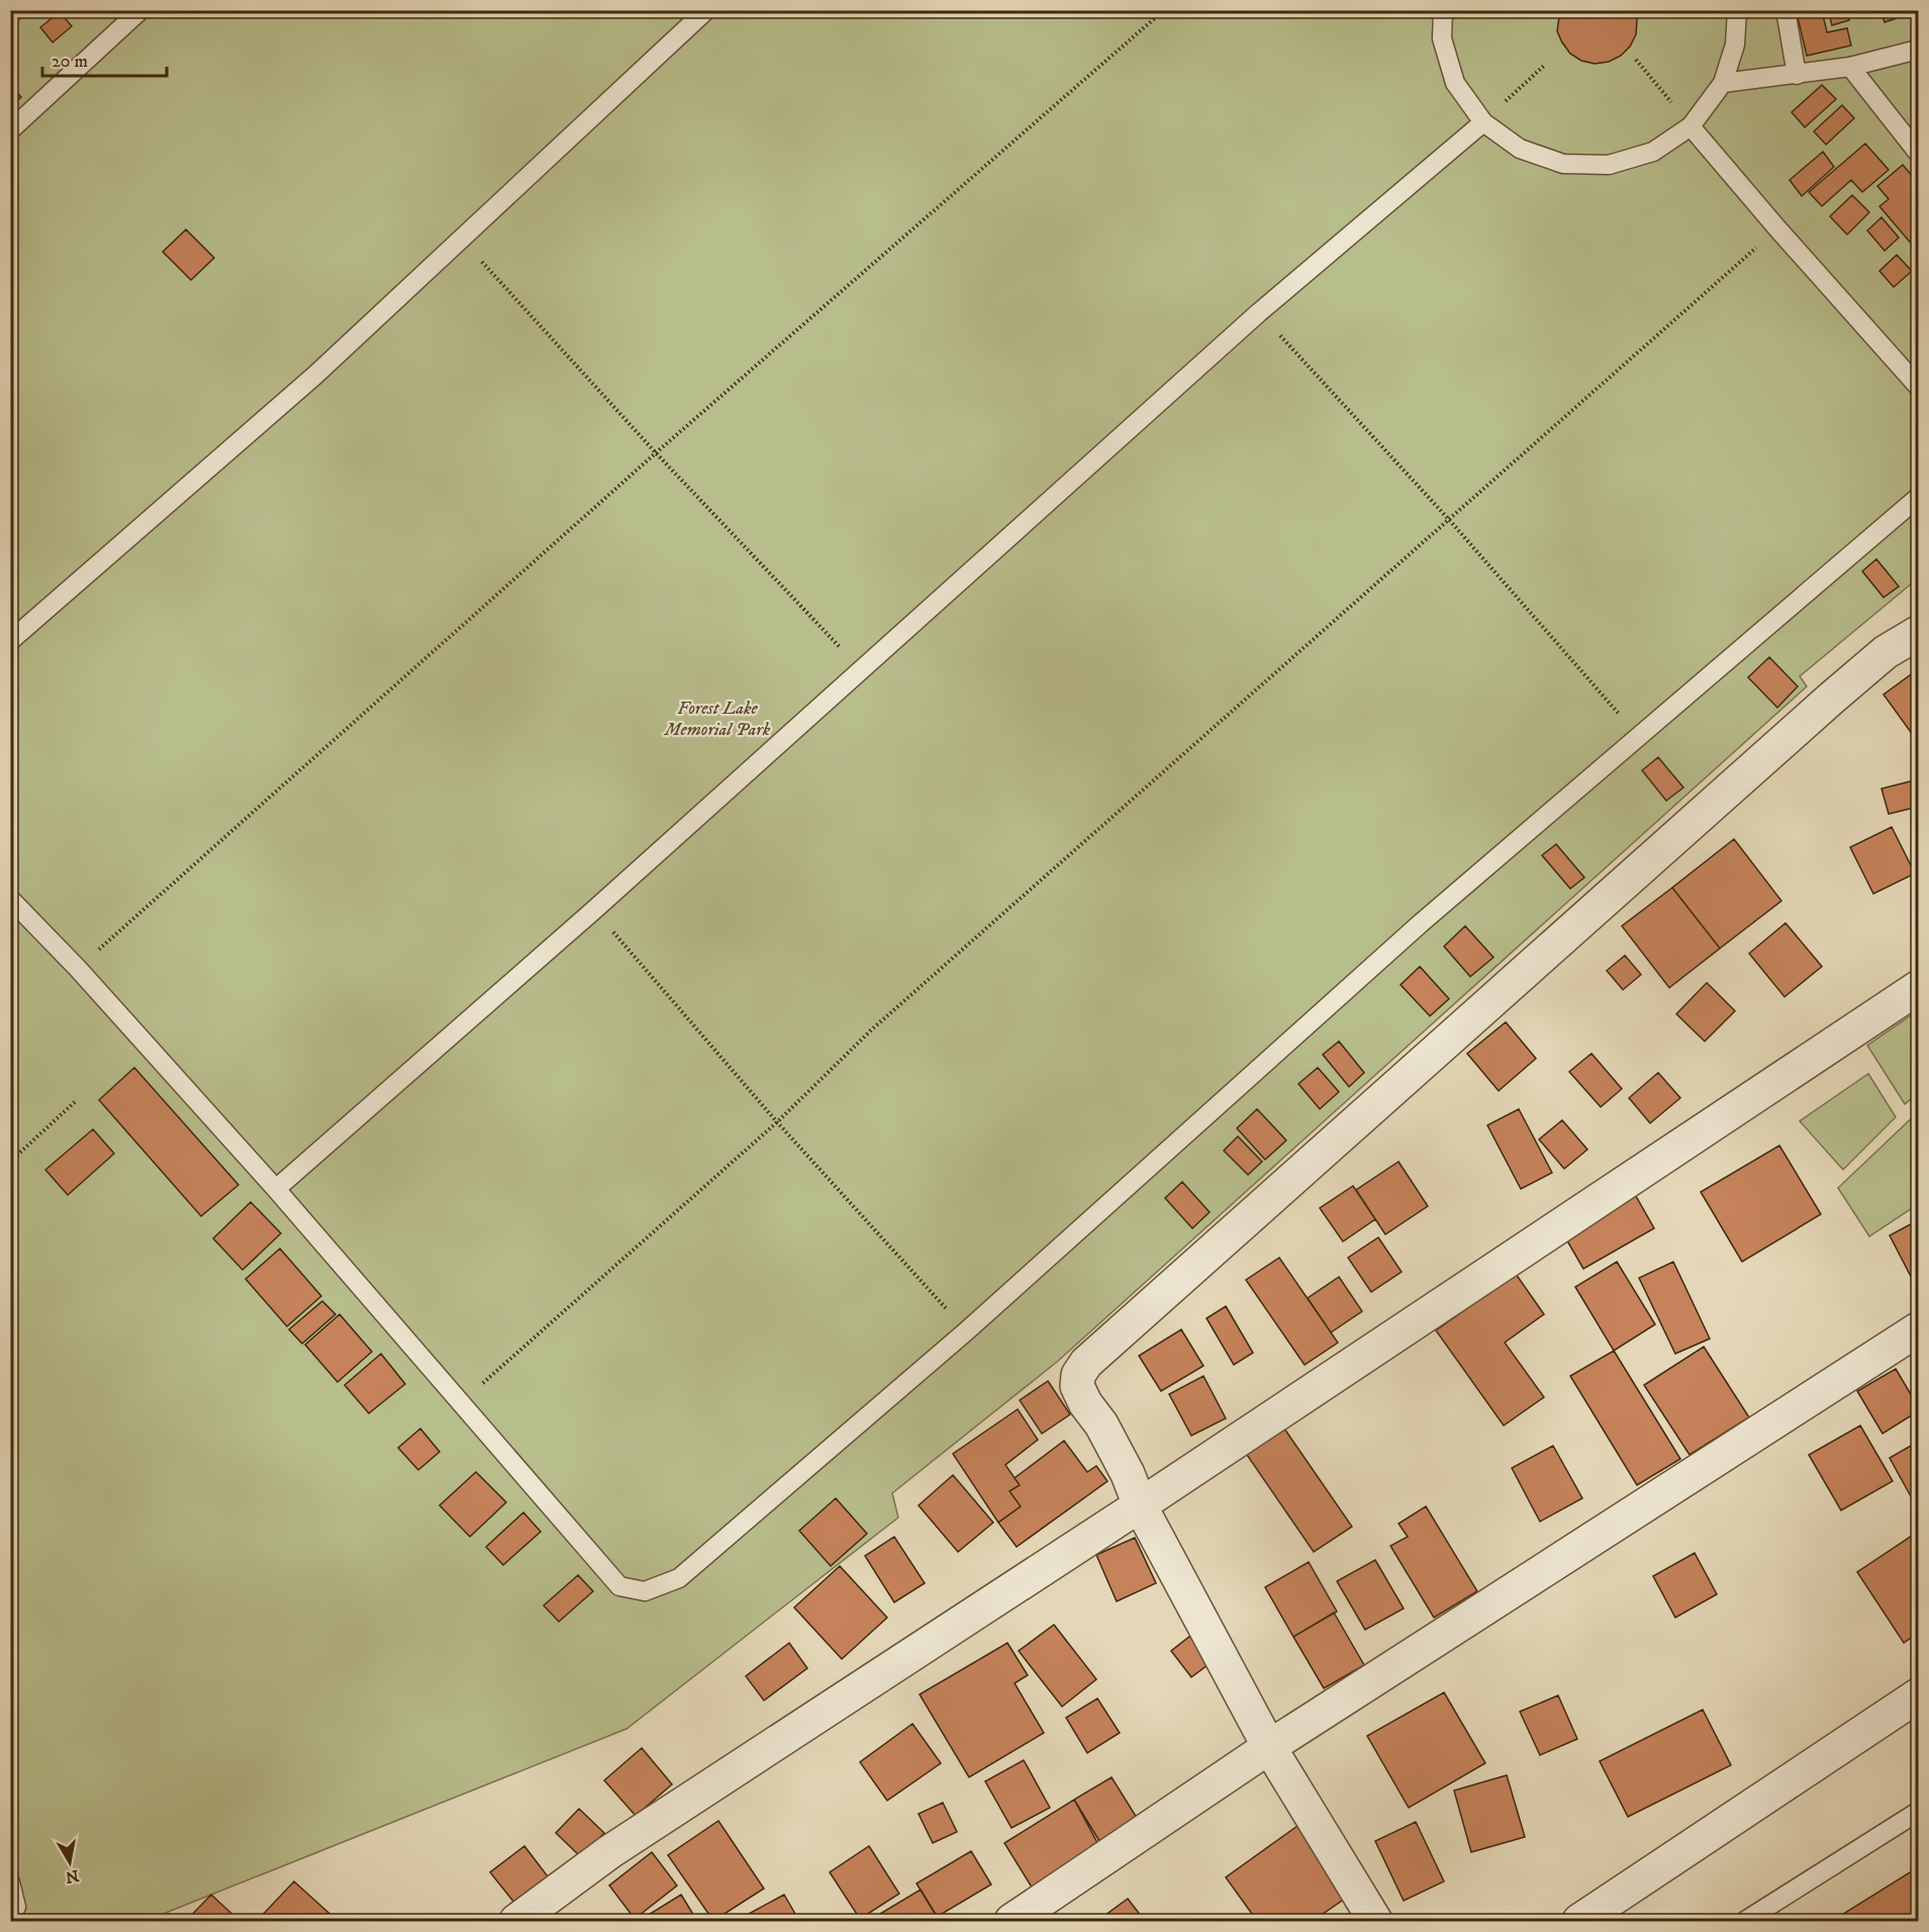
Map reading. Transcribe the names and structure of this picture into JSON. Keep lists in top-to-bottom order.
{
  "parks": ["Forest Lake Memorial Park"],
  "scale_bar": "20 m",
  "north": "bottom"
}
